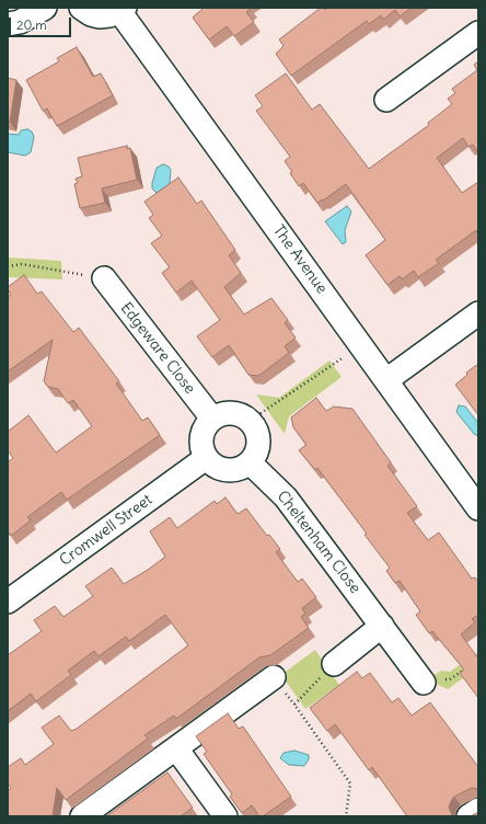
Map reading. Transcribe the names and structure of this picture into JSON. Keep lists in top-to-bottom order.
{
  "streets": {
    "street": [
      "The Avenue",
      "Edgeware Close",
      "Cromwell Street",
      "Cheltenham Close"
    ]
  },
  "crossings": [
    ["Edgeware Close", "Cromwell Street"],
    ["Edgeware Close", "Cheltenham Close"],
    ["Cromwell Street", "Cheltenham Close"]
  ],
  "scale_bar": "20 m"
}
